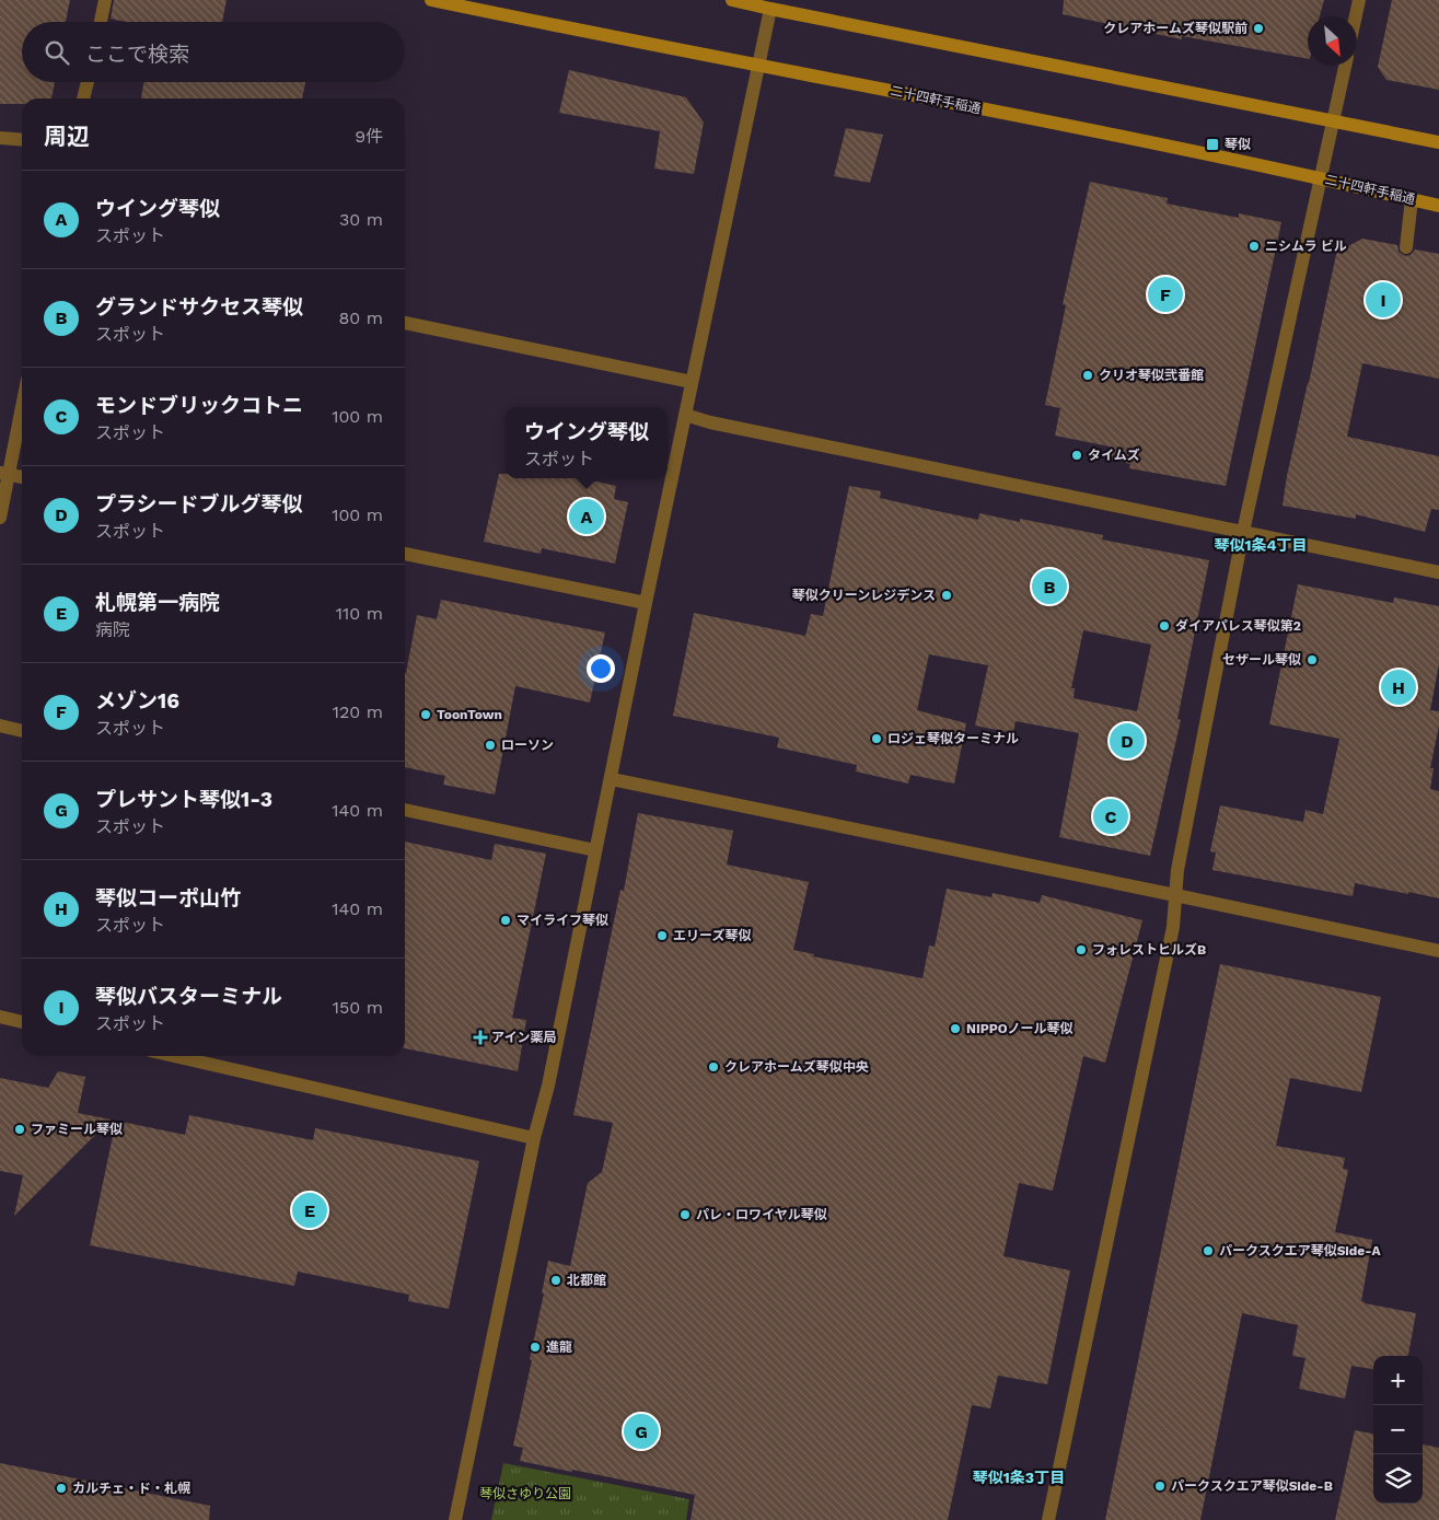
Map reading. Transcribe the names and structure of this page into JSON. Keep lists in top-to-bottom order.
{
  "streets": {
    "street": ["二十四軒手稲通"]
  },
  "districts": ["琴似1条4丁目", "琴似1条3丁目"],
  "parks": ["琴似さゆり公園"],
  "places": {
    "other": [
      "クレアホームズ琴似駅前",
      "ニシムラ ビル",
      "クリオ琴似弐番館",
      "タイムズ",
      "琴似クリーンレジデンス",
      "ダイアパレス琴似第2",
      "セザール琴似",
      "ToonTown",
      "ロジェ琴似ターミナル",
      "ローソン",
      "マイライフ琴似",
      "エリーズ琴似",
      "フォレストヒルズB",
      "NIPPOノール琴似",
      "クレアホームズ琴似中央",
      "ファミール琴似",
      "パレ・ロワイヤル琴似",
      "パークスクエア琴似Side-A",
      "北都館",
      "進龍",
      "パークスクエア琴似Side-B",
      "カルチェ・ド・札幌"
    ],
    "transit": ["琴似"],
    "health": ["アイン薬局"]
  },
  "north": "bottom right",
  "page": {
    "search": "ここで検索",
    "heading": ["周辺", "9件"],
    "list": [
      {
        "mark": "A",
        "name": "ウイング琴似",
        "note": "スポット",
        "value": "30 m"
      },
      {
        "mark": "B",
        "name": "グランドサクセス琴似",
        "note": "スポット",
        "value": "80 m"
      },
      {
        "mark": "C",
        "name": "モンドブリックコトニ",
        "note": "スポット",
        "value": "100 m"
      },
      {
        "mark": "D",
        "name": "プラシードブルグ琴似",
        "note": "スポット",
        "value": "100 m"
      },
      {
        "mark": "E",
        "name": "札幌第一病院",
        "note": "病院",
        "value": "110 m"
      },
      {
        "mark": "F",
        "name": "メゾン16",
        "note": "スポット",
        "value": "120 m"
      },
      {
        "mark": "G",
        "name": "プレサント琴似1-3",
        "note": "スポット",
        "value": "140 m"
      },
      {
        "mark": "H",
        "name": "琴似コーポ山竹",
        "note": "スポット",
        "value": "140 m"
      },
      {
        "mark": "I",
        "name": "琴似バスターミナル",
        "note": "スポット",
        "value": "150 m"
      }
    ],
    "pins": [
      "F",
      "I",
      "A",
      "B",
      "H",
      "D",
      "C",
      "E",
      "G"
    ],
    "popup": ["ウイング琴似", "スポット"],
    "map_buttons": ["+", "−"]
  }
}
